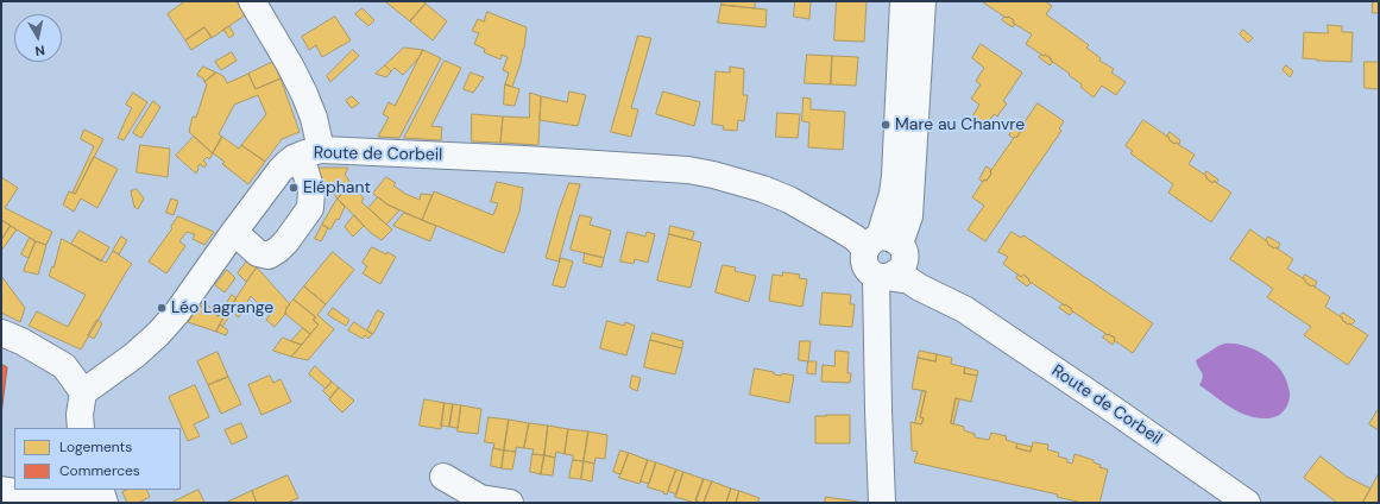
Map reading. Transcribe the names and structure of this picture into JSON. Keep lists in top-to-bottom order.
{
  "streets": {
    "street": ["Route de Corbeil"]
  },
  "places": ["Mare au Chanvre", "Eléphant", "Léo Lagrange"],
  "legend": ["Logements", "Commerces"],
  "north": "bottom"
}
